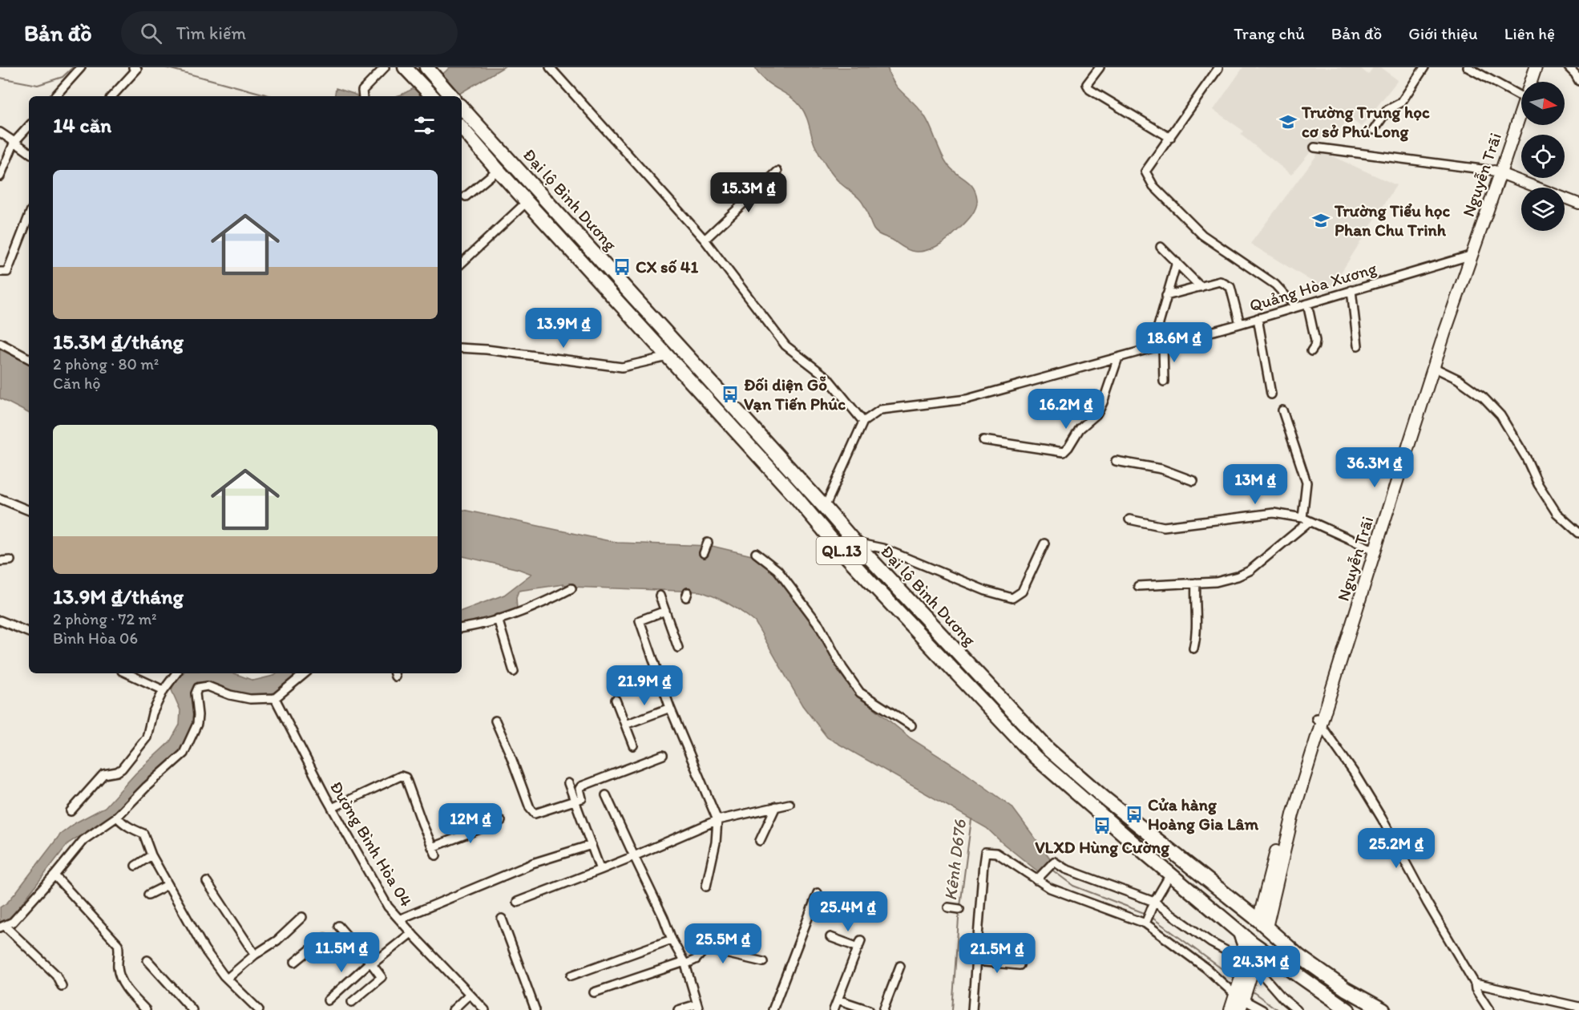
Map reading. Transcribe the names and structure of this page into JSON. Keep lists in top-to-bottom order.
{
  "streets": {
    "highway": ["Đại lộ Bình Dương", "QL.13"],
    "main road": ["Nguyễn Trãi"],
    "street": ["Quảng Hòa Xương", "Đường Bình Hòa 04"]
  },
  "crossings": [
    ["Nguyễn Trãi", "Đại lộ Bình Dương"],
    ["Nguyễn Trãi", "Quảng Hòa Xương"]
  ],
  "water": ["Kênh D676"],
  "places": {
    "school or university": ["Trường Trung học cơ sở Phú Long", "Trường Tiểu học Phan Chu Trinh"],
    "bus stop": [
      "CX số 41",
      "Đối diện Gỗ Vạn Tiến Phúc",
      "Cửa hàng Hoàng Gia Lâm",
      "VLXD Hùng Cường"
    ]
  },
  "north": "right",
  "page": {
    "header": "Bản đồ",
    "search": "Tìm kiếm",
    "nav": [
      "Trang chủ",
      "Bản đồ",
      "Giới thiệu",
      "Liên hệ"
    ],
    "heading": "14 căn",
    "list": [
      {
        "name": "15.3M ₫/tháng",
        "note": "2 phòng · 80 m² · Căn hộ"
      },
      {
        "name": "13.9M ₫/tháng",
        "note": "2 phòng · 72 m² · Bình Hòa 06"
      }
    ],
    "price": [
      "15.3M ₫",
      "13.9M ₫",
      "18.6M ₫",
      "16.2M ₫",
      "36.3M ₫",
      "13M ₫",
      "21.9M ₫",
      "12M ₫",
      "25.2M ₫",
      "25.4M ₫",
      "25.5M ₫",
      "11.5M ₫",
      "21.5M ₫",
      "24.3M ₫"
    ]
  }
}
